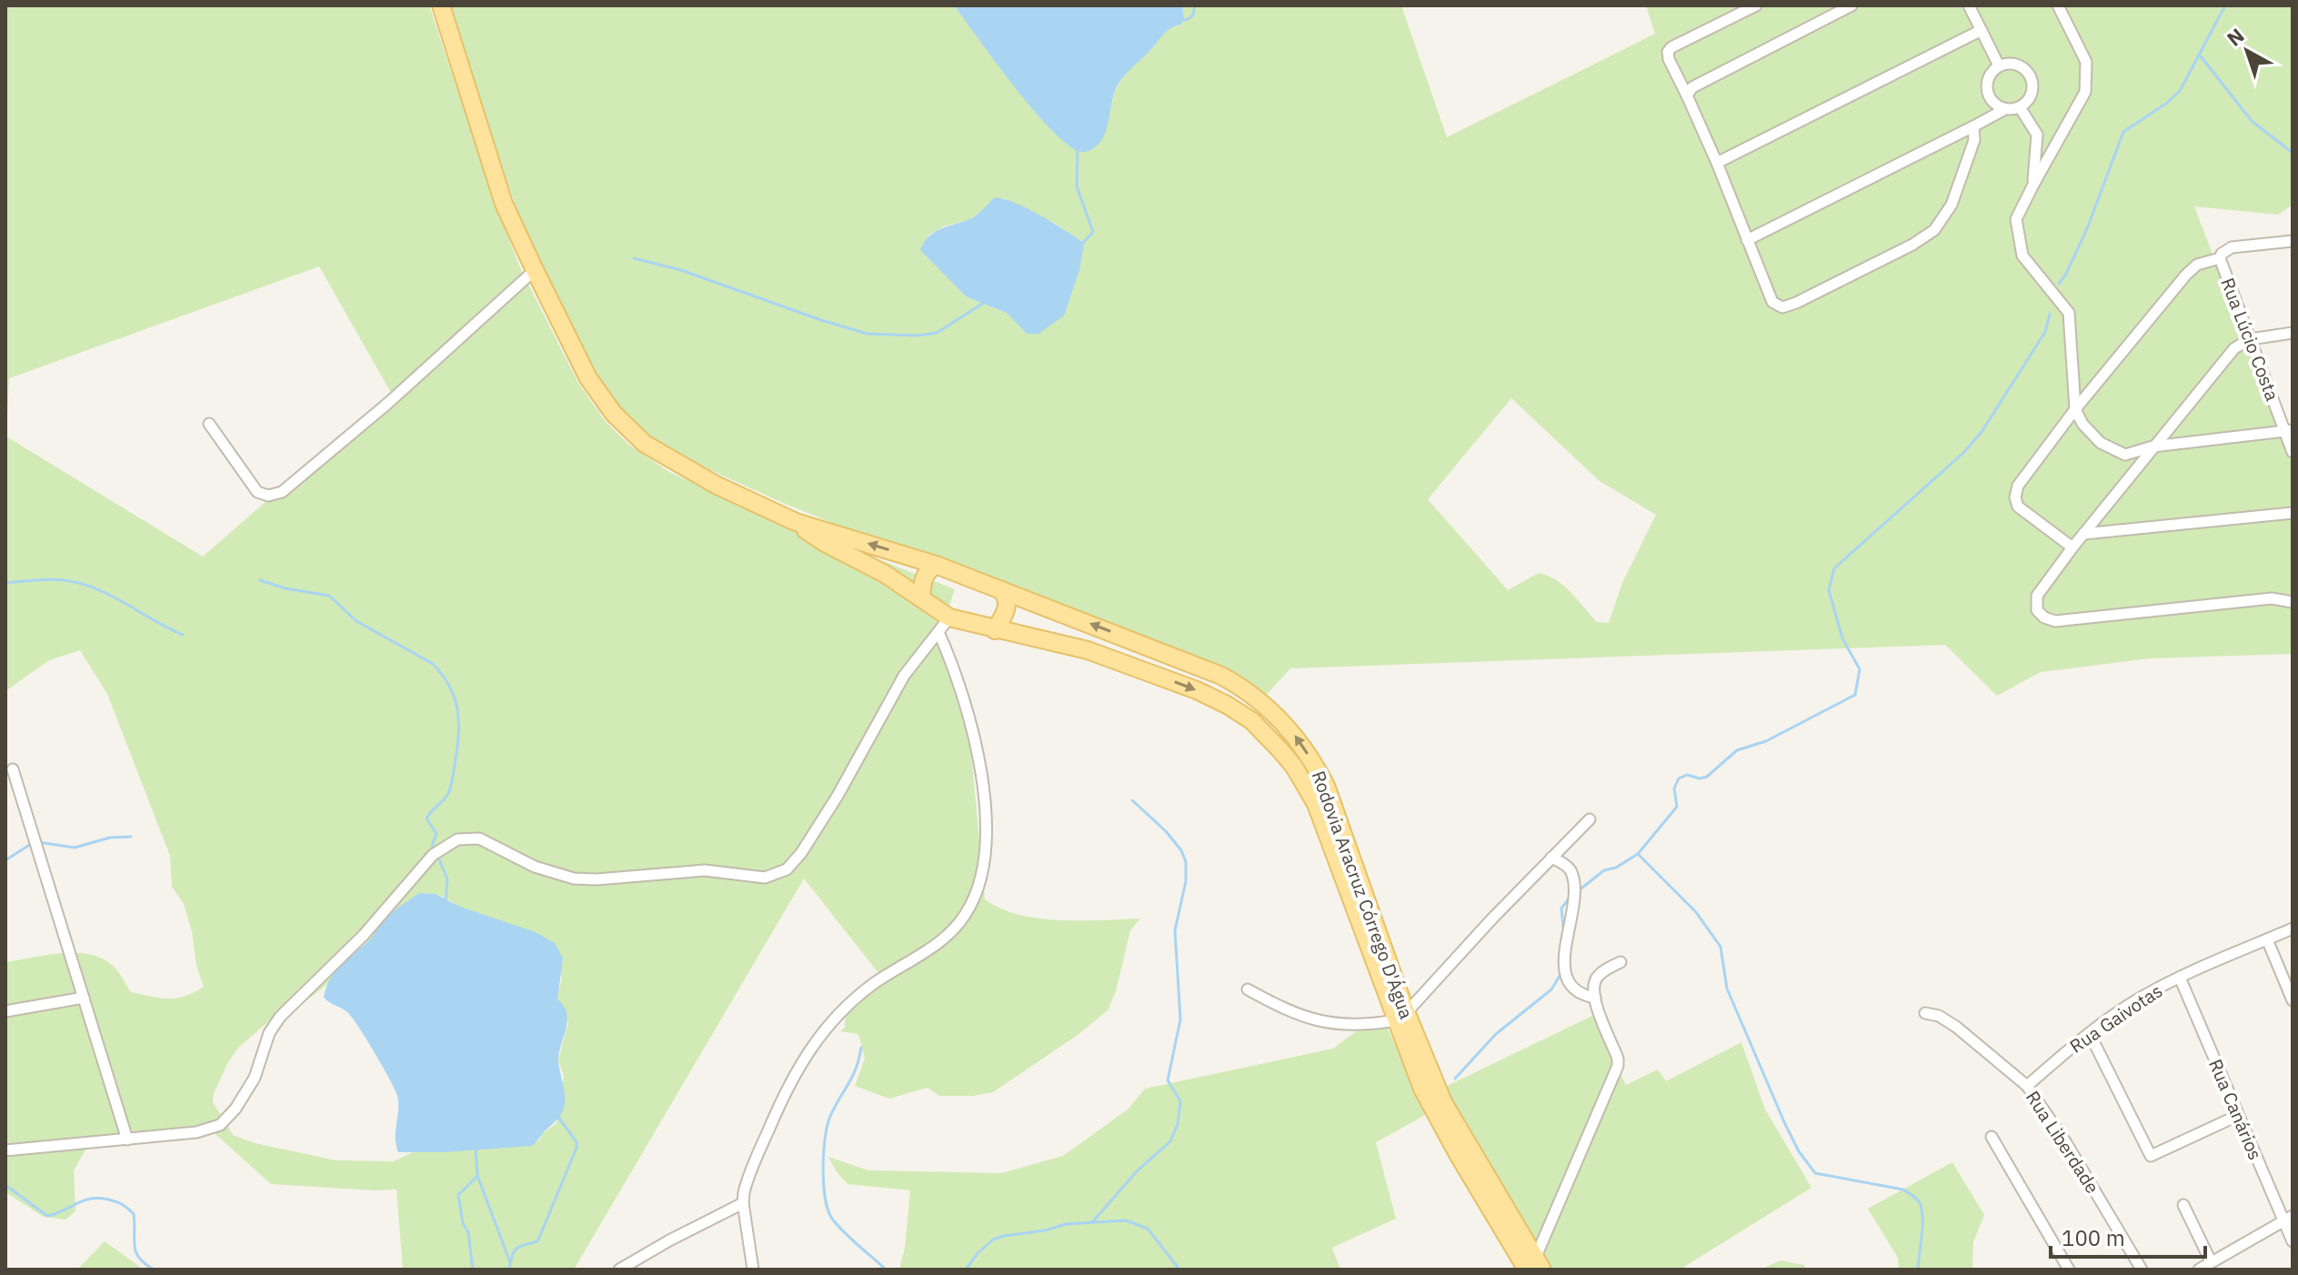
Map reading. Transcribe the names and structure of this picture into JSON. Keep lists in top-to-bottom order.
{
  "streets": {
    "main road": ["Rodovia Aracruz Córrego D'Água"],
    "street": [
      "Rua Lúcio Costa",
      "Rua Gaivotas",
      "Rua Canários",
      "Rua Liberdade"
    ]
  },
  "crossings": [
    ["Rua Gaivotas", "Rua Canários"],
    ["Rua Gaivotas", "Rua Liberdade"]
  ],
  "scale_bar": "100 m",
  "north": "top left"
}
